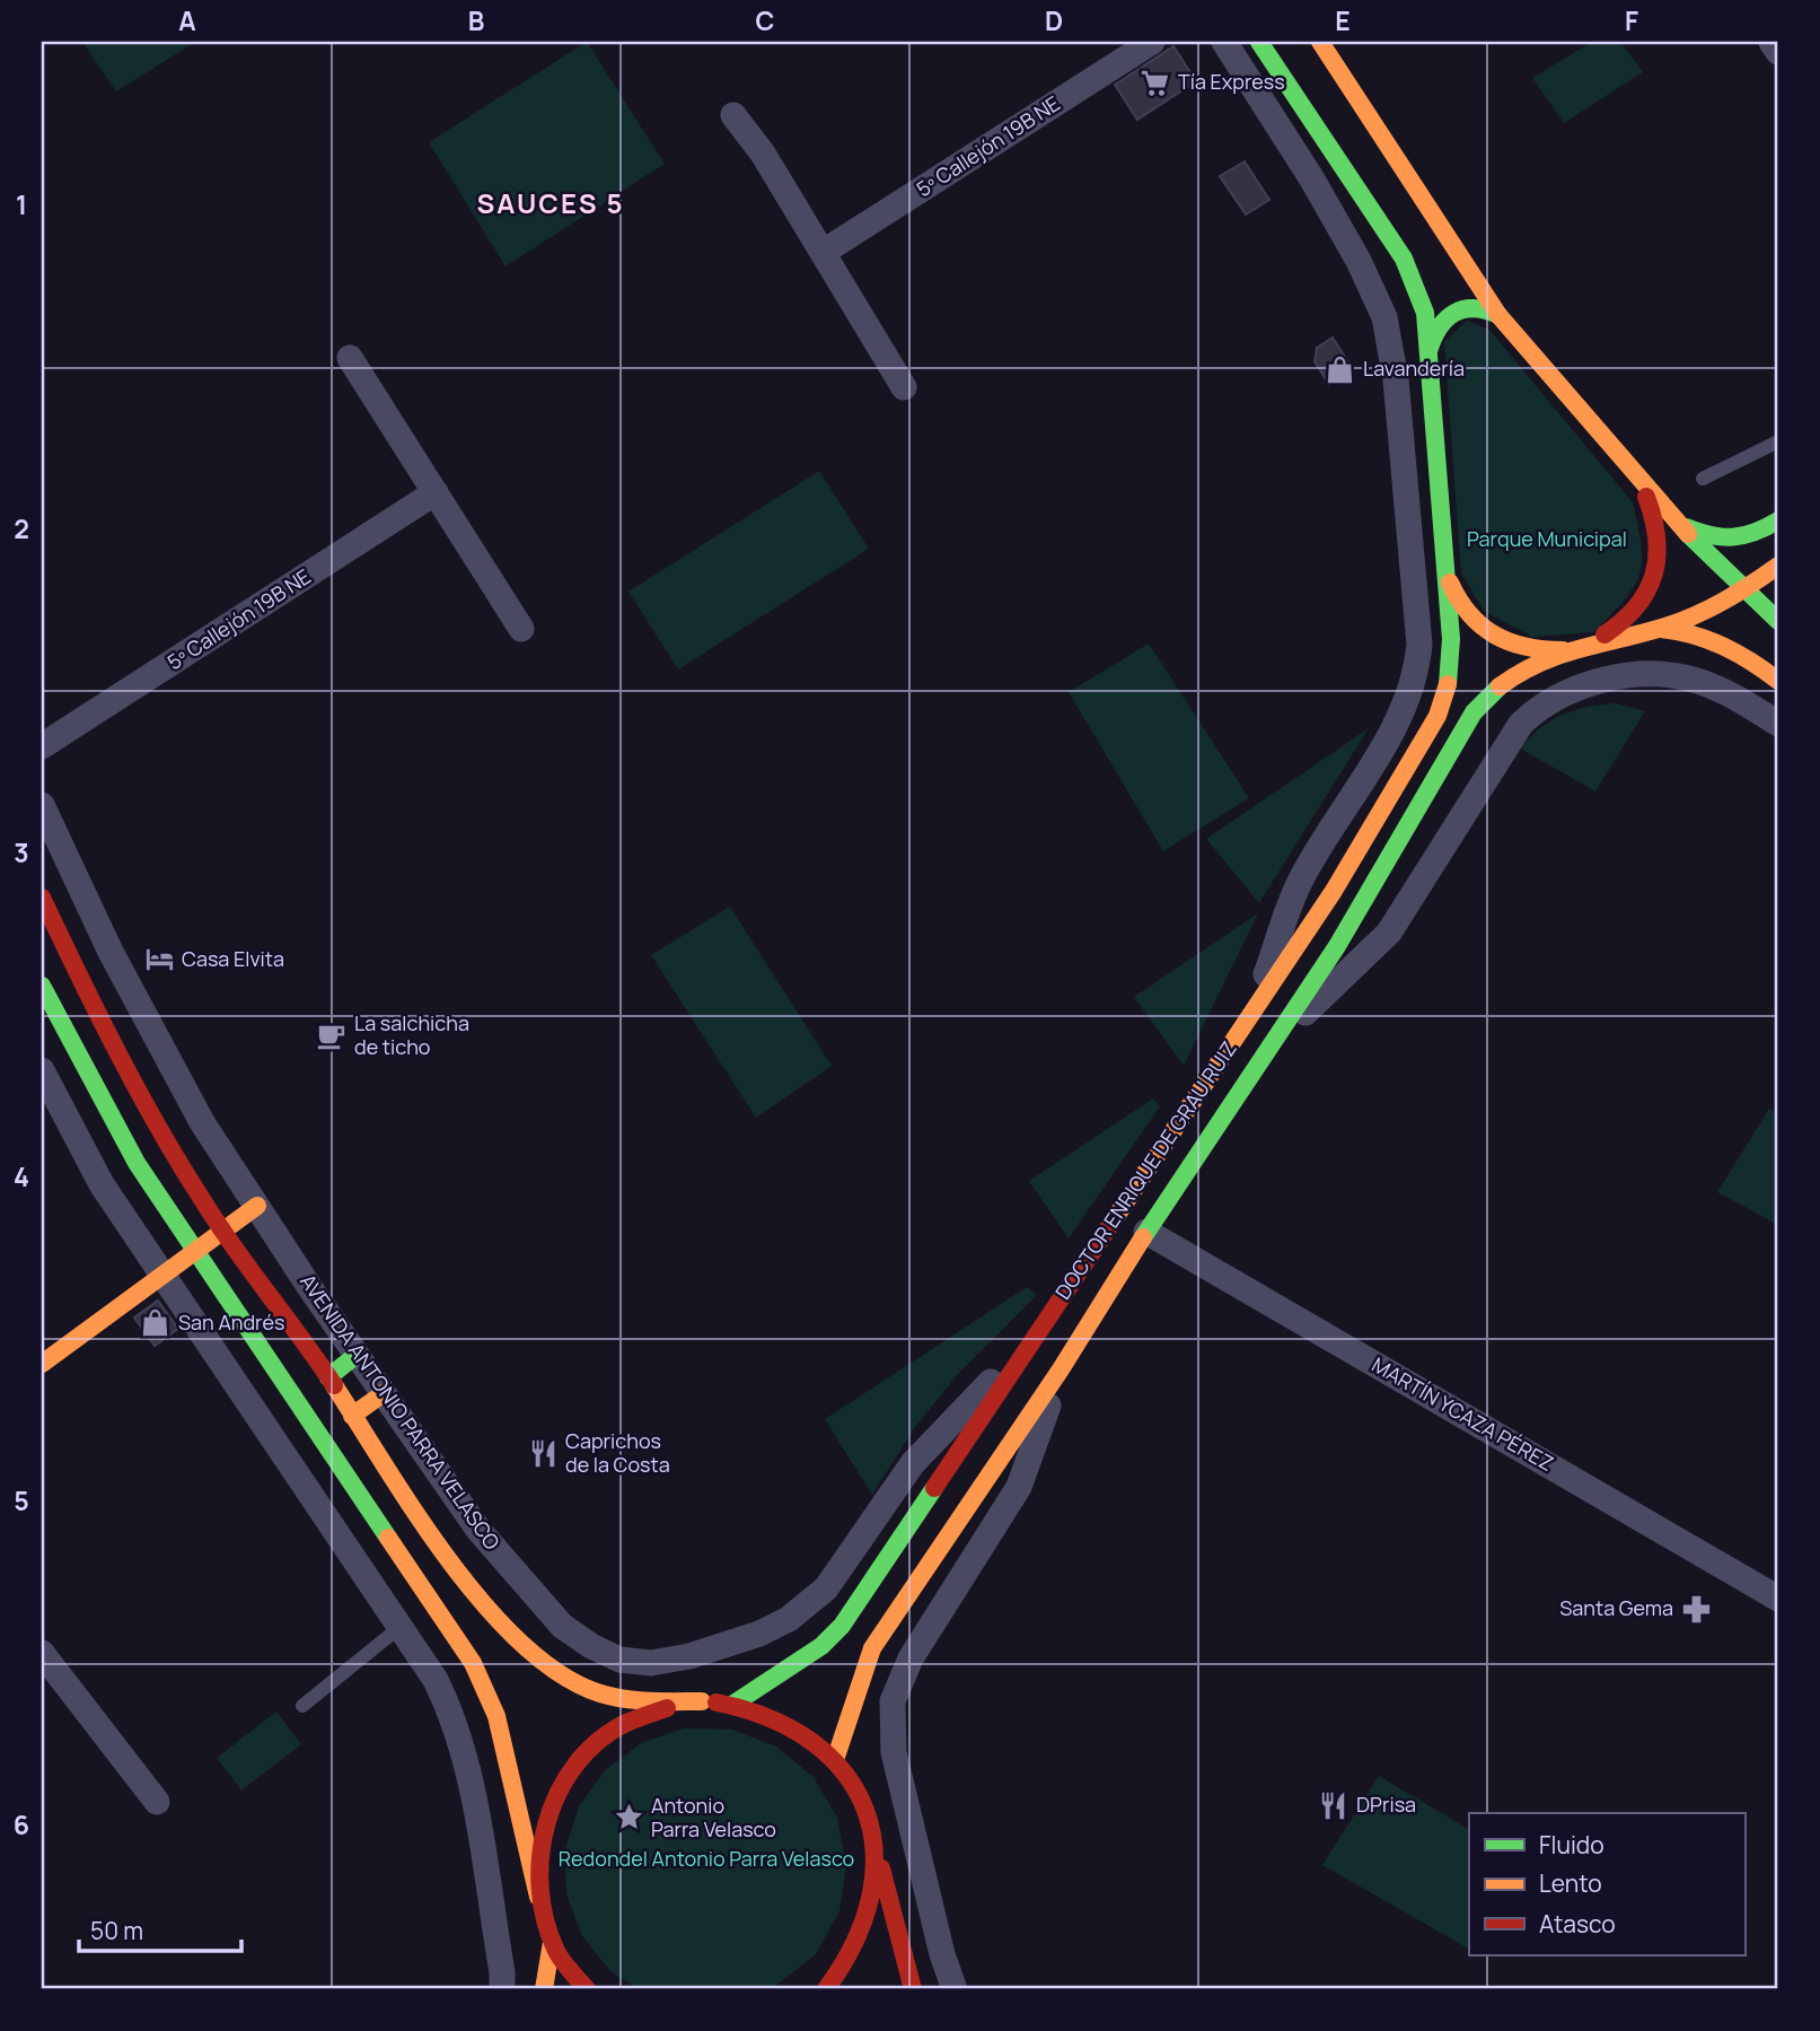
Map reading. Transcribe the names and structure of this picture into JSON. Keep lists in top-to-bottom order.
{
  "streets": {
    "street": [
      "5º Callejón 19B NE",
      "DOCTOR ENRIQUE DE GRAU RUIZ",
      "AVENIDA ANTONIO PARRA VELASCO",
      "MARTÍN YCAZA PÉREZ"
    ]
  },
  "crossings": [
    ["DOCTOR ENRIQUE DE GRAU RUIZ", "AVENIDA ANTONIO PARRA VELASCO"],
    ["DOCTOR ENRIQUE DE GRAU RUIZ", "MARTÍN YCAZA PÉREZ"]
  ],
  "districts": ["SAUCES 5"],
  "parks": ["Parque Municipal", "Redondel Antonio Parra Velasco"],
  "places": {
    "supermarket": ["Tía Express"],
    "shop": ["Lavandería", "San Andrés"],
    "hotel": ["Casa Elvita"],
    "cafe": ["La salchicha de ticho"],
    "restaurant": ["Caprichos de la Costa", "DPrisa"],
    "pharmacy": ["Santa Gema"],
    "place": ["Antonio Parra Velasco"]
  },
  "legend": ["Fluido", "Lento", "Atasco"],
  "scale_bar": "50 m",
  "grid": {
    "columns": [
      "A",
      "B",
      "C",
      "D",
      "E",
      "F"
    ],
    "rows": [
      "1",
      "2",
      "3",
      "4",
      "5",
      "6"
    ]
  }
}
